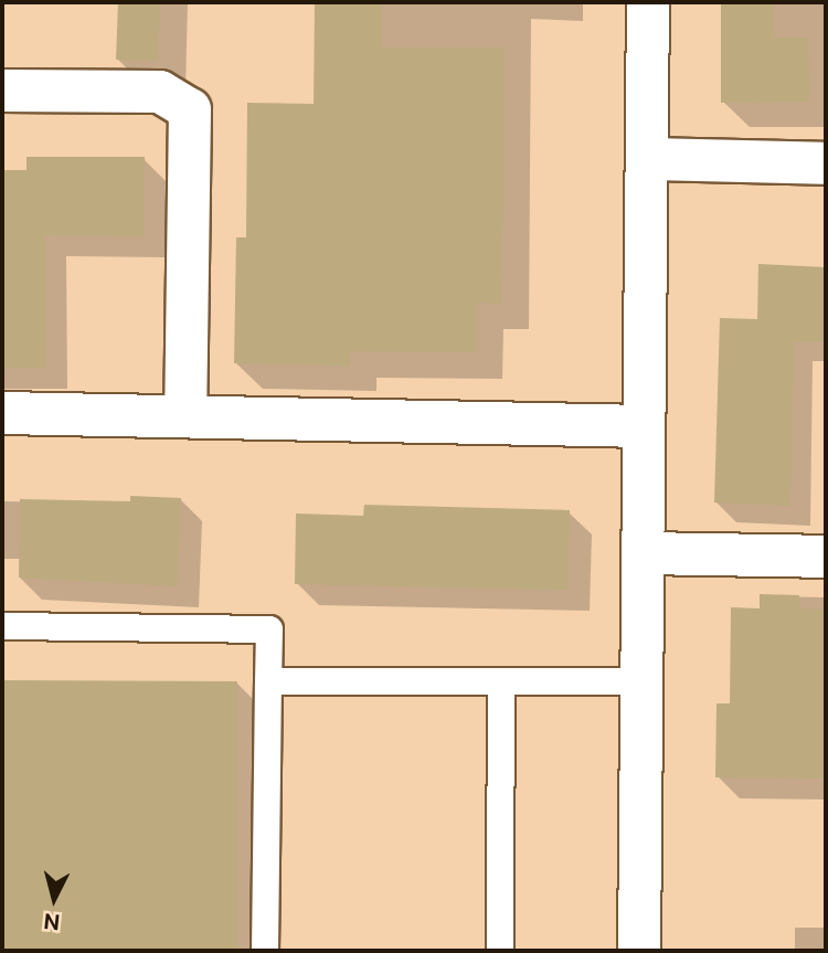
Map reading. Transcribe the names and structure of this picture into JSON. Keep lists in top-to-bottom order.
{
  "north": "bottom"
}
